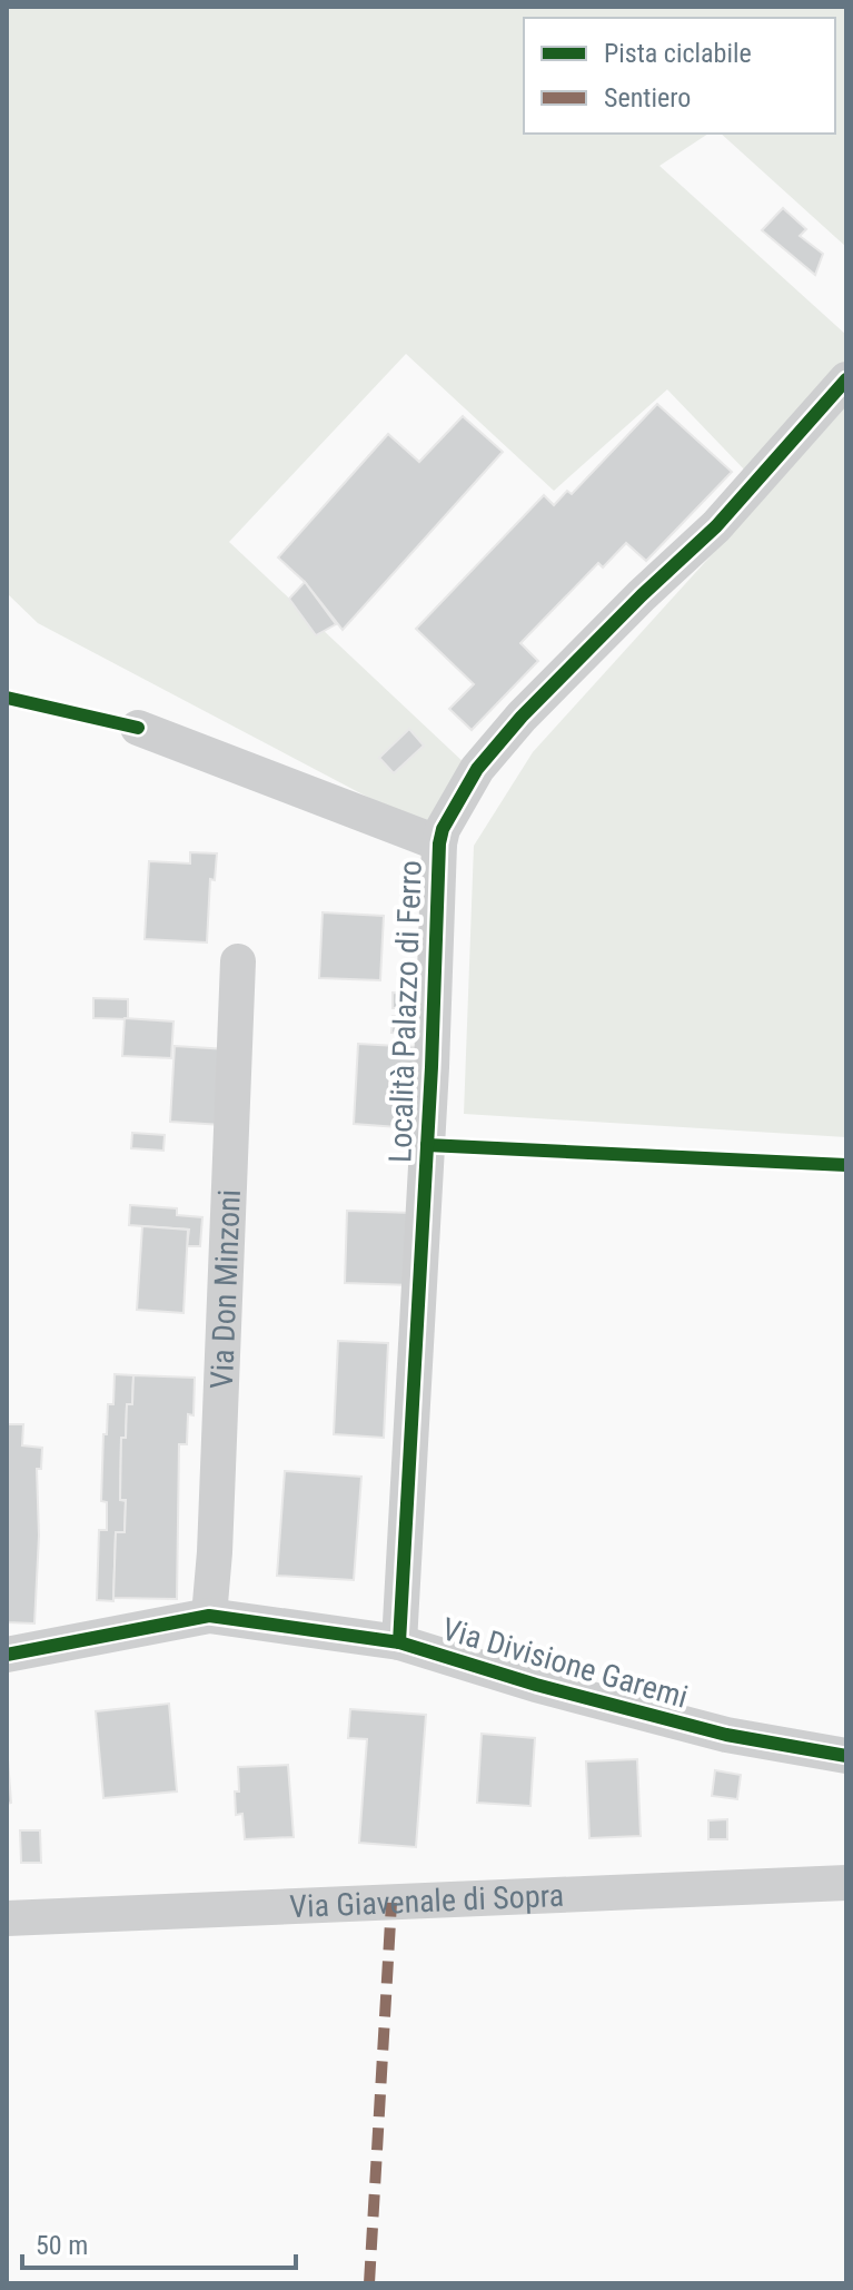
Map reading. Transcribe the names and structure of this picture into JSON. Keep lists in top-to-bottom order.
{
  "streets": {
    "street": [
      "Località Palazzo di Ferro",
      "Via Don Minzoni",
      "Via Divisione Garemi",
      "Via Giavenale di Sopra"
    ]
  },
  "crossings": [
    ["Località Palazzo di Ferro", "Via Divisione Garemi"],
    ["Via Don Minzoni", "Via Divisione Garemi"]
  ],
  "legend": ["Pista ciclabile", "Sentiero"],
  "scale_bar": "50 m"
}
